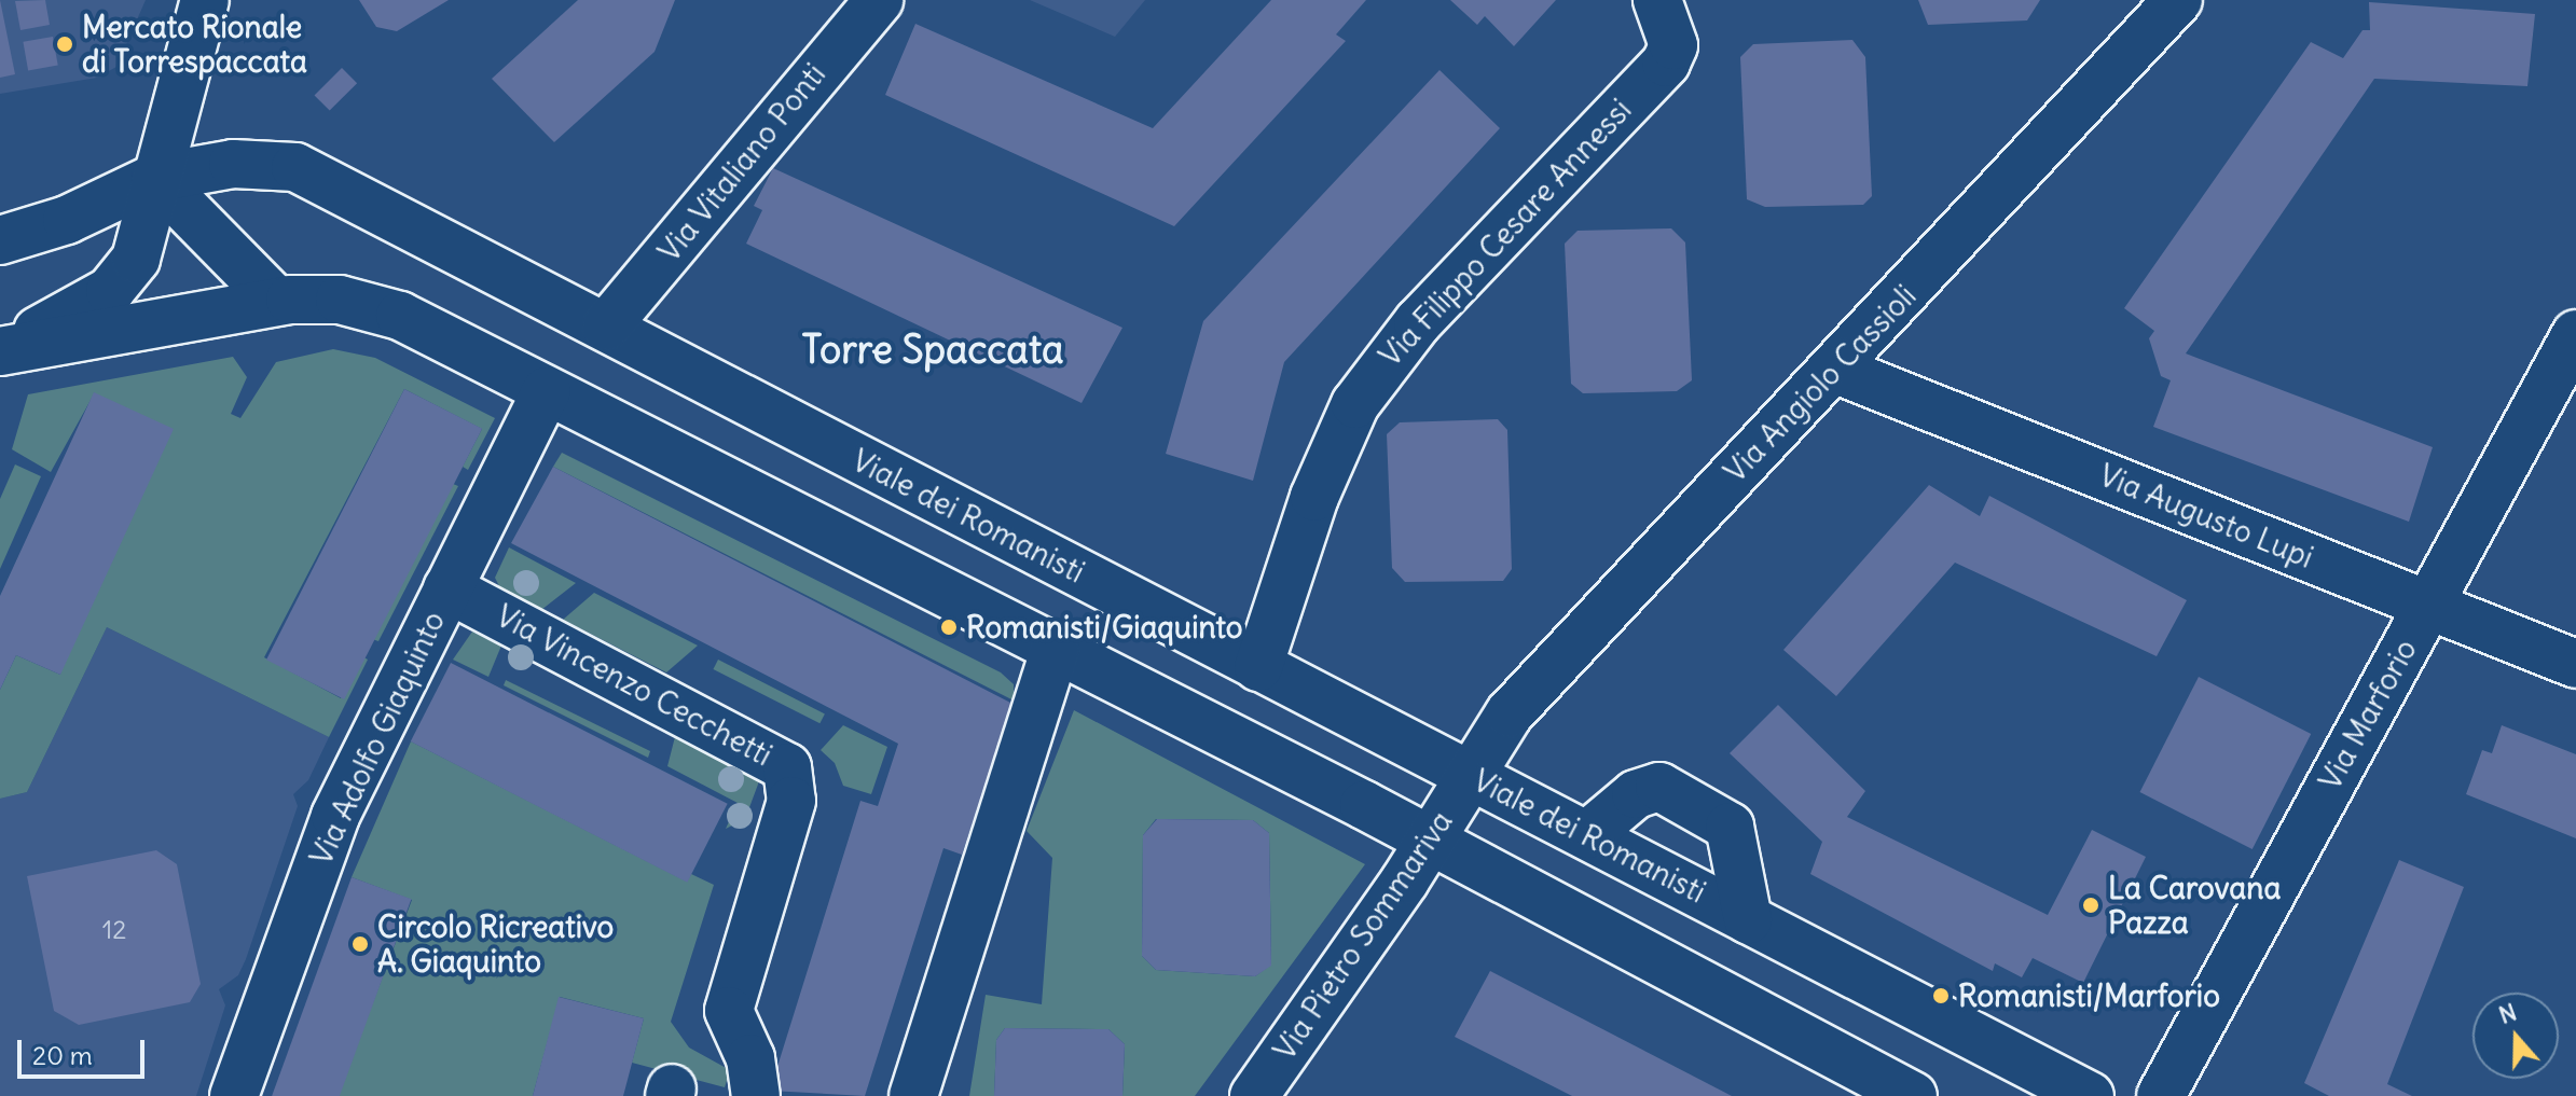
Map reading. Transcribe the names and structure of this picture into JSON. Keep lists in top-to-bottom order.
{
  "streets": {
    "street": [
      "Via Vitaliano Ponti",
      "Via Filippo Cesare Annessi",
      "Via Angiolo Cassioli",
      "Viale dei Romanisti",
      "Via Augusto Lupi",
      "Via Vincenzo Cecchetti",
      "Via Marforio",
      "Via Adolfo Giaquinto",
      "Via Pietro Sommariva"
    ]
  },
  "crossings": [
    ["Via Vitaliano Ponti", "Viale dei Romanisti"],
    ["Via Filippo Cesare Annessi", "Viale dei Romanisti"],
    ["Via Angiolo Cassioli", "Viale dei Romanisti"],
    ["Via Angiolo Cassioli", "Via Augusto Lupi"],
    ["Via Angiolo Cassioli", "Via Pietro Sommariva"],
    ["Viale dei Romanisti", "Via Pietro Sommariva"],
    ["Via Augusto Lupi", "Via Marforio"],
    ["Via Vincenzo Cecchetti", "Via Adolfo Giaquinto"]
  ],
  "districts": ["Torre Spaccata"],
  "places": [
    "Mercato Rionale di Torrespaccata",
    "Romanisti/Giaquinto",
    "La Carovana Pazza",
    "Circolo Ricreativo A. Giaquinto",
    "Romanisti/Marforio"
  ],
  "house_numbers": ["12"],
  "scale_bar": "20 m",
  "north": "top"
}
